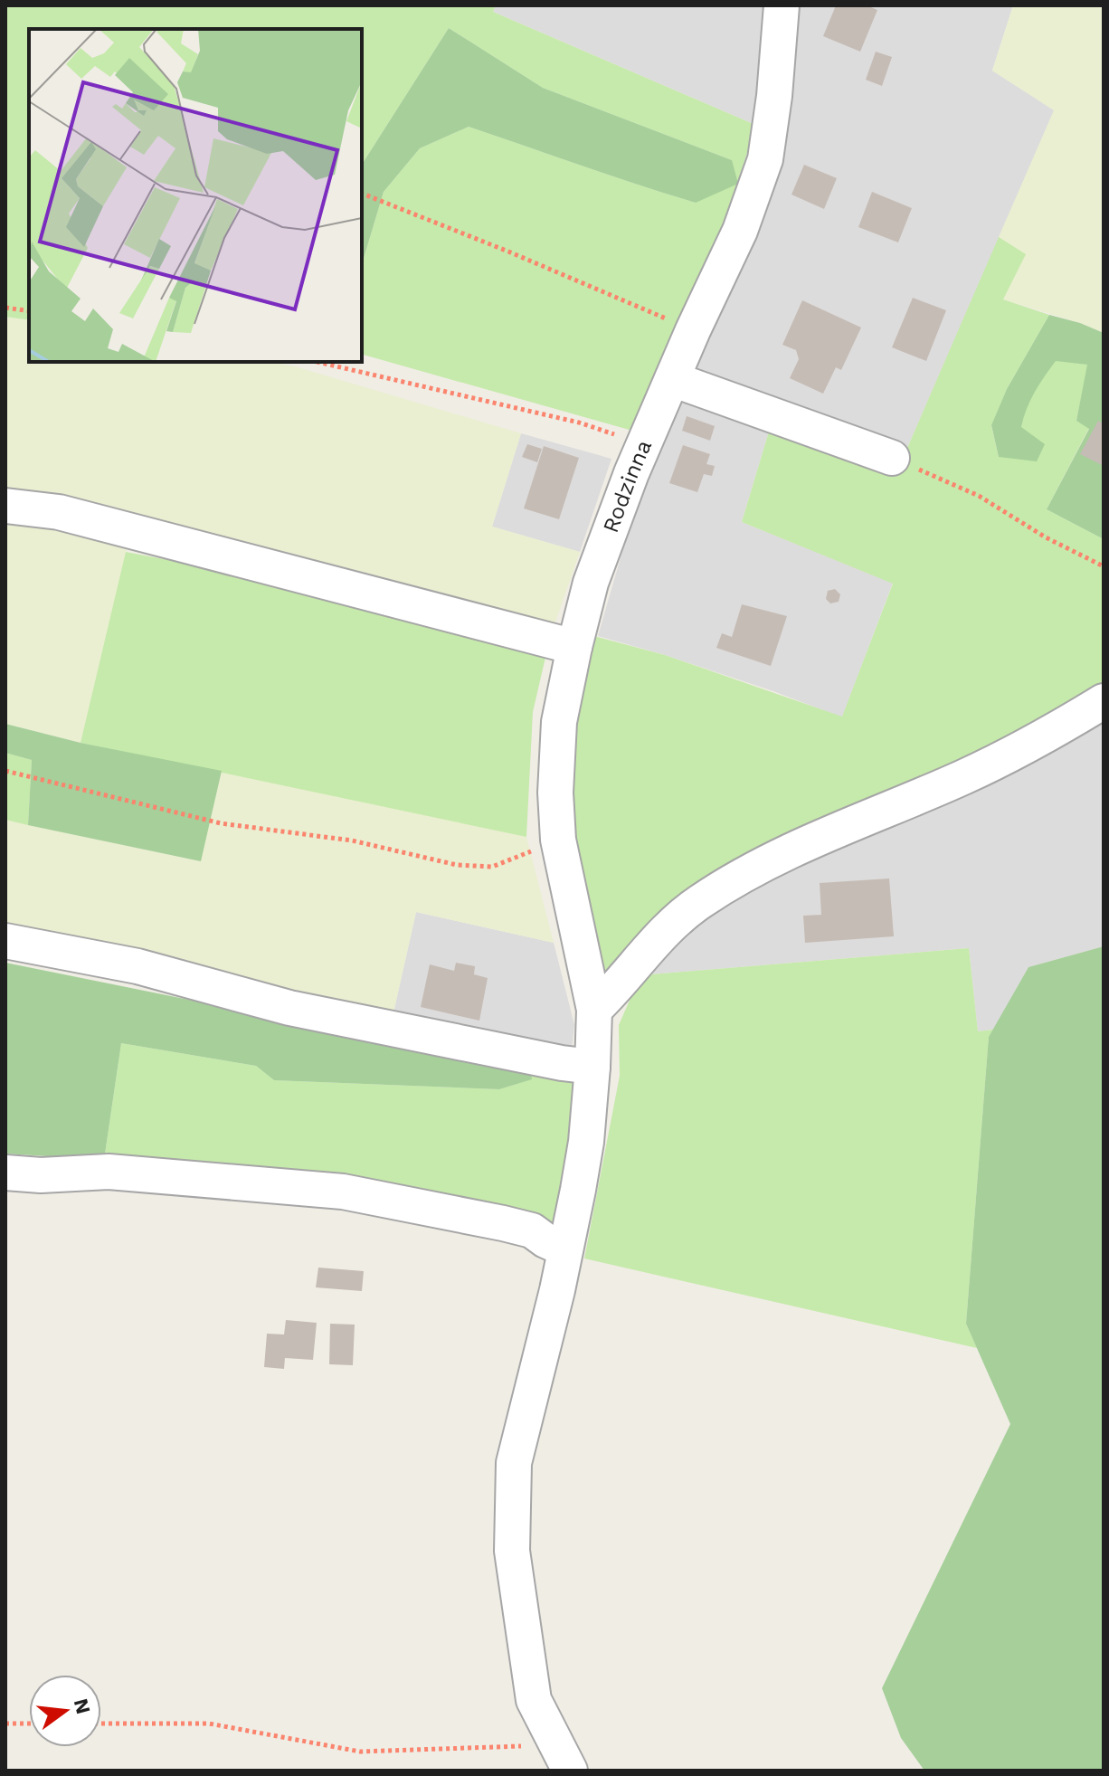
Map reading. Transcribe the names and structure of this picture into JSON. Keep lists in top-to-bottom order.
{
  "streets": {
    "street": ["Rodzinna"]
  },
  "north": "right"
}
